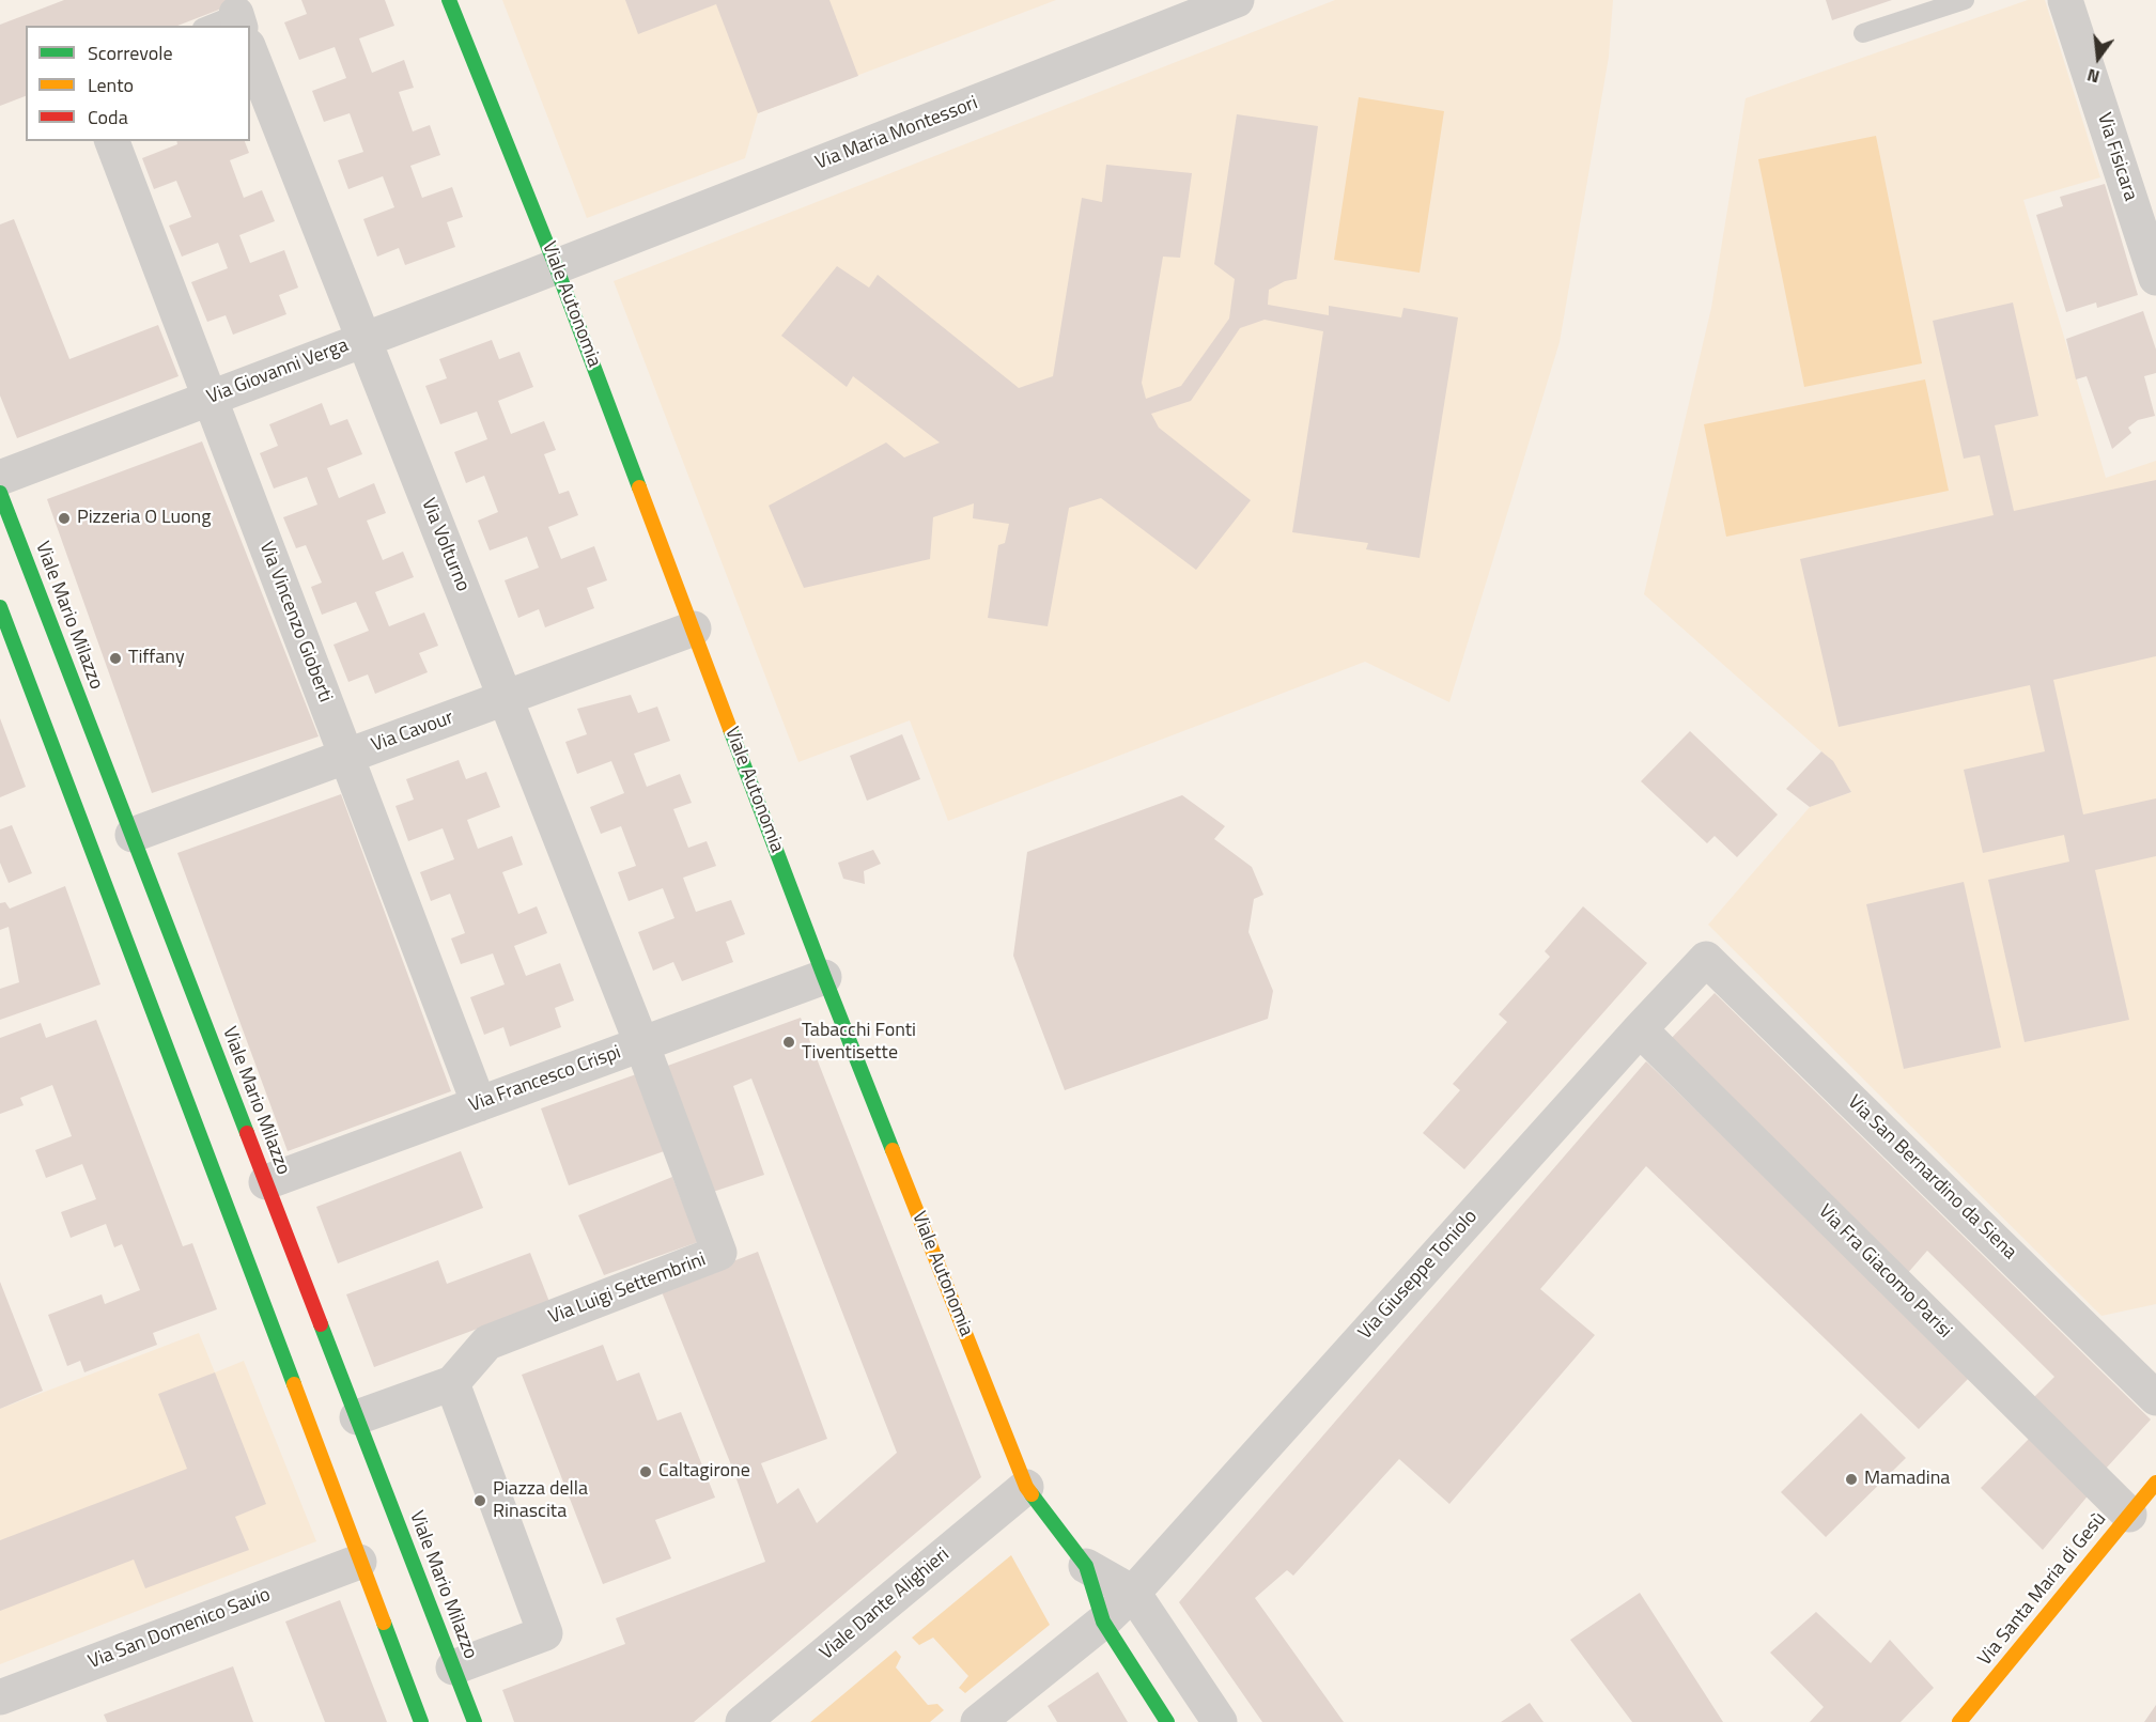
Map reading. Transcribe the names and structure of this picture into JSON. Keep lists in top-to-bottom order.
{
  "streets": {
    "street": [
      "Via Maria Montessori",
      "Via Fisicara",
      "Viale Autonomia",
      "Via Giovanni Verga",
      "Via Volturno",
      "Viale Mario Milazzo",
      "Via Vincenzo Gioberti",
      "Via Cavour",
      "Via Francesco Crispi",
      "Via San Bernardino da Siena",
      "Via Fra Giacomo Parisi",
      "Via Giuseppe Toniolo",
      "Via Luigi Settembrini",
      "Via Santa Maria di Gesù",
      "Viale Dante Alighieri",
      "Via San Domenico Savio"
    ]
  },
  "crossings": [
    ["Via Maria Montessori", "Viale Autonomia"],
    ["Via Maria Montessori", "Via Giovanni Verga"],
    ["Viale Autonomia", "Via Giovanni Verga"],
    ["Viale Autonomia", "Via Cavour"],
    ["Viale Autonomia", "Via Francesco Crispi"],
    ["Viale Autonomia", "Via Giuseppe Toniolo"],
    ["Viale Autonomia", "Viale Dante Alighieri"],
    ["Via Giovanni Verga", "Via Volturno"],
    ["Via Giovanni Verga", "Via Vincenzo Gioberti"],
    ["Via Volturno", "Via Cavour"],
    ["Via Volturno", "Via Francesco Crispi"],
    ["Via Volturno", "Via Luigi Settembrini"],
    ["Viale Mario Milazzo", "Via Cavour"],
    ["Viale Mario Milazzo", "Via Francesco Crispi"],
    ["Via Vincenzo Gioberti", "Via Cavour"],
    ["Via Vincenzo Gioberti", "Via Francesco Crispi"],
    ["Via Francesco Crispi", "Via Luigi Settembrini"],
    ["Via San Bernardino da Siena", "Via Giuseppe Toniolo"],
    ["Via Fra Giacomo Parisi", "Via Giuseppe Toniolo"],
    ["Via Fra Giacomo Parisi", "Via Santa Maria di Gesù"]
  ],
  "places": [
    "Pizzeria O Luong",
    "Tiffany",
    "Tabacchi Fonti Tiventisette",
    "Caltagirone",
    "Mamadina",
    "Piazza della Rinascita"
  ],
  "legend": ["Scorrevole", "Lento", "Coda"],
  "north": "bottom"
}
